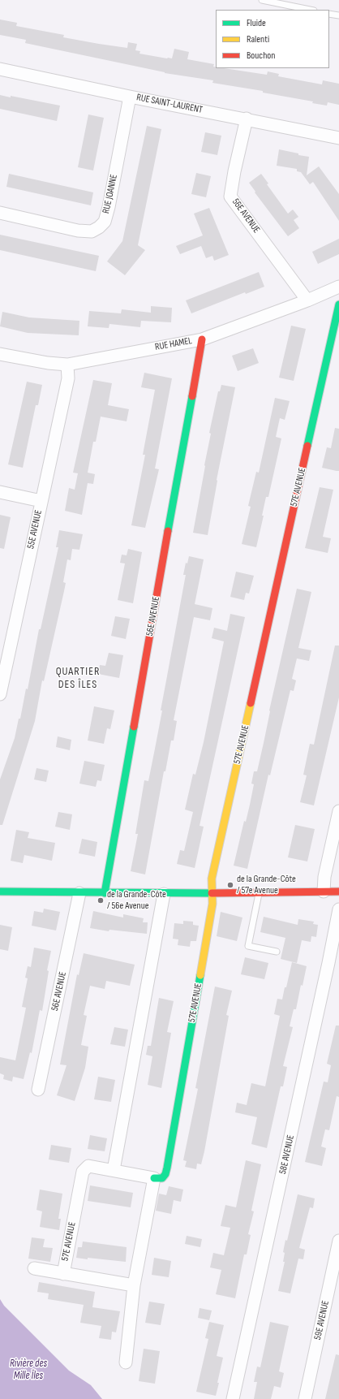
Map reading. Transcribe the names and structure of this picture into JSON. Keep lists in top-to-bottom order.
{
  "streets": {
    "street": [
      "RUE SAINT-LAURENT",
      "RUE JOANNE",
      "56E AVENUE",
      "RUE HAMEL",
      "57E AVENUE",
      "55E AVENUE",
      "58E AVENUE",
      "59E AVENUE"
    ]
  },
  "crossings": [
    ["RUE SAINT-LAURENT", "RUE JOANNE"],
    ["RUE SAINT-LAURENT", "56E AVENUE"],
    ["56E AVENUE", "RUE HAMEL"],
    ["RUE HAMEL", "55E AVENUE"]
  ],
  "districts": ["QUARTIER DES ÎLES"],
  "water": ["Rivière des Mille Îles"],
  "places": ["de la Grande-Côte / 57e Avenue", "de la Grande-Côte / 56e Avenue"],
  "legend": ["Fluide", "Ralenti", "Bouchon"]
}
